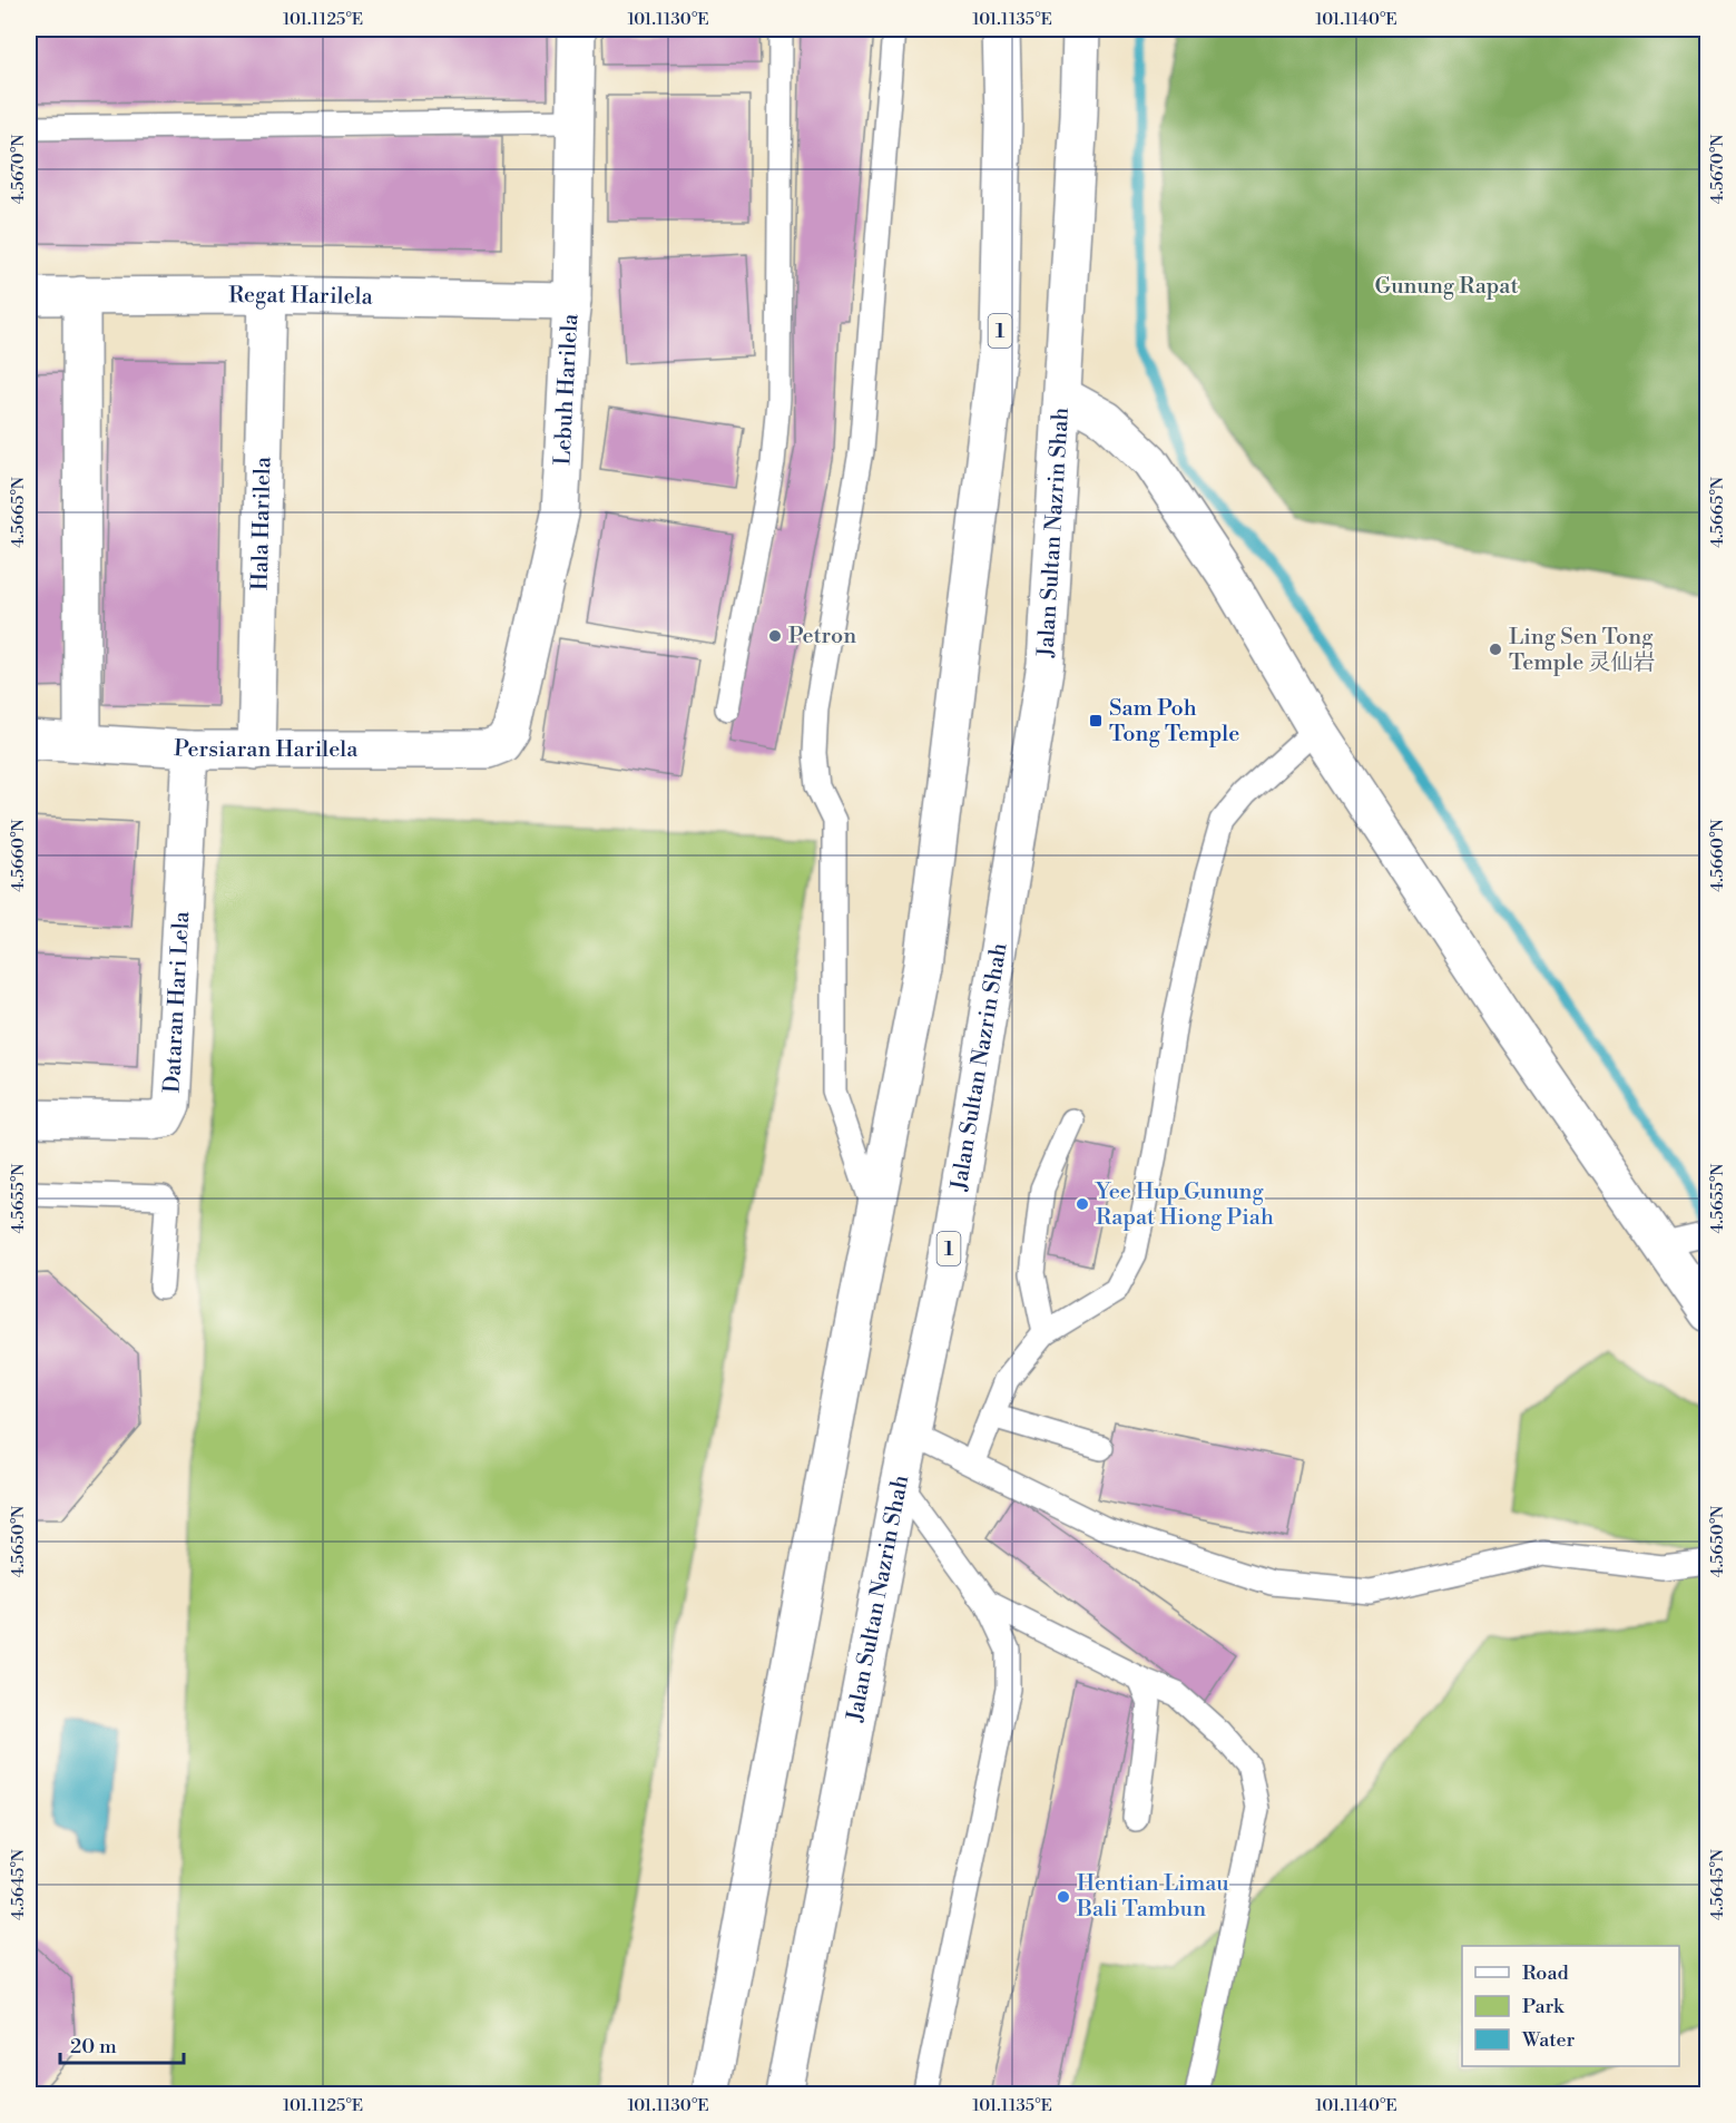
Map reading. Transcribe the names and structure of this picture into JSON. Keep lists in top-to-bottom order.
{
  "streets": {
    "main road": [
      "Regat Harilela",
      "1",
      "Lebuh Harilela",
      "Hala Harilela",
      "Jalan Sultan Nazrin Shah",
      "Persiaran Harilela",
      "Dataran Hari Lela"
    ]
  },
  "crossings": [
    ["Regat Harilela", "Lebuh Harilela"],
    ["Regat Harilela", "Hala Harilela"],
    ["Lebuh Harilela", "Persiaran Harilela"],
    ["Hala Harilela", "Persiaran Harilela"],
    ["Persiaran Harilela", "Dataran Hari Lela"]
  ],
  "parks": ["Gunung Rapat"],
  "places": {
    "other": [
      "Petron",
      "Ling Sen Tong Temple 灵仙岩",
      "Yee Hup Gunung Rapat Hiong Piah",
      "Hentian Limau Bali Tambun"
    ],
    "transit": ["Sam Poh Tong Temple"]
  },
  "legend": ["Road", "Park", "Water"],
  "scale_bar": "20 m",
  "coordinates": [
    "101.1125°E",
    "101.1130°E",
    "101.1135°E",
    "101.1140°E",
    "4.5670°N",
    "4.5665°N",
    "4.5660°N",
    "4.5655°N",
    "4.5650°N",
    "4.5645°N"
  ]
}
